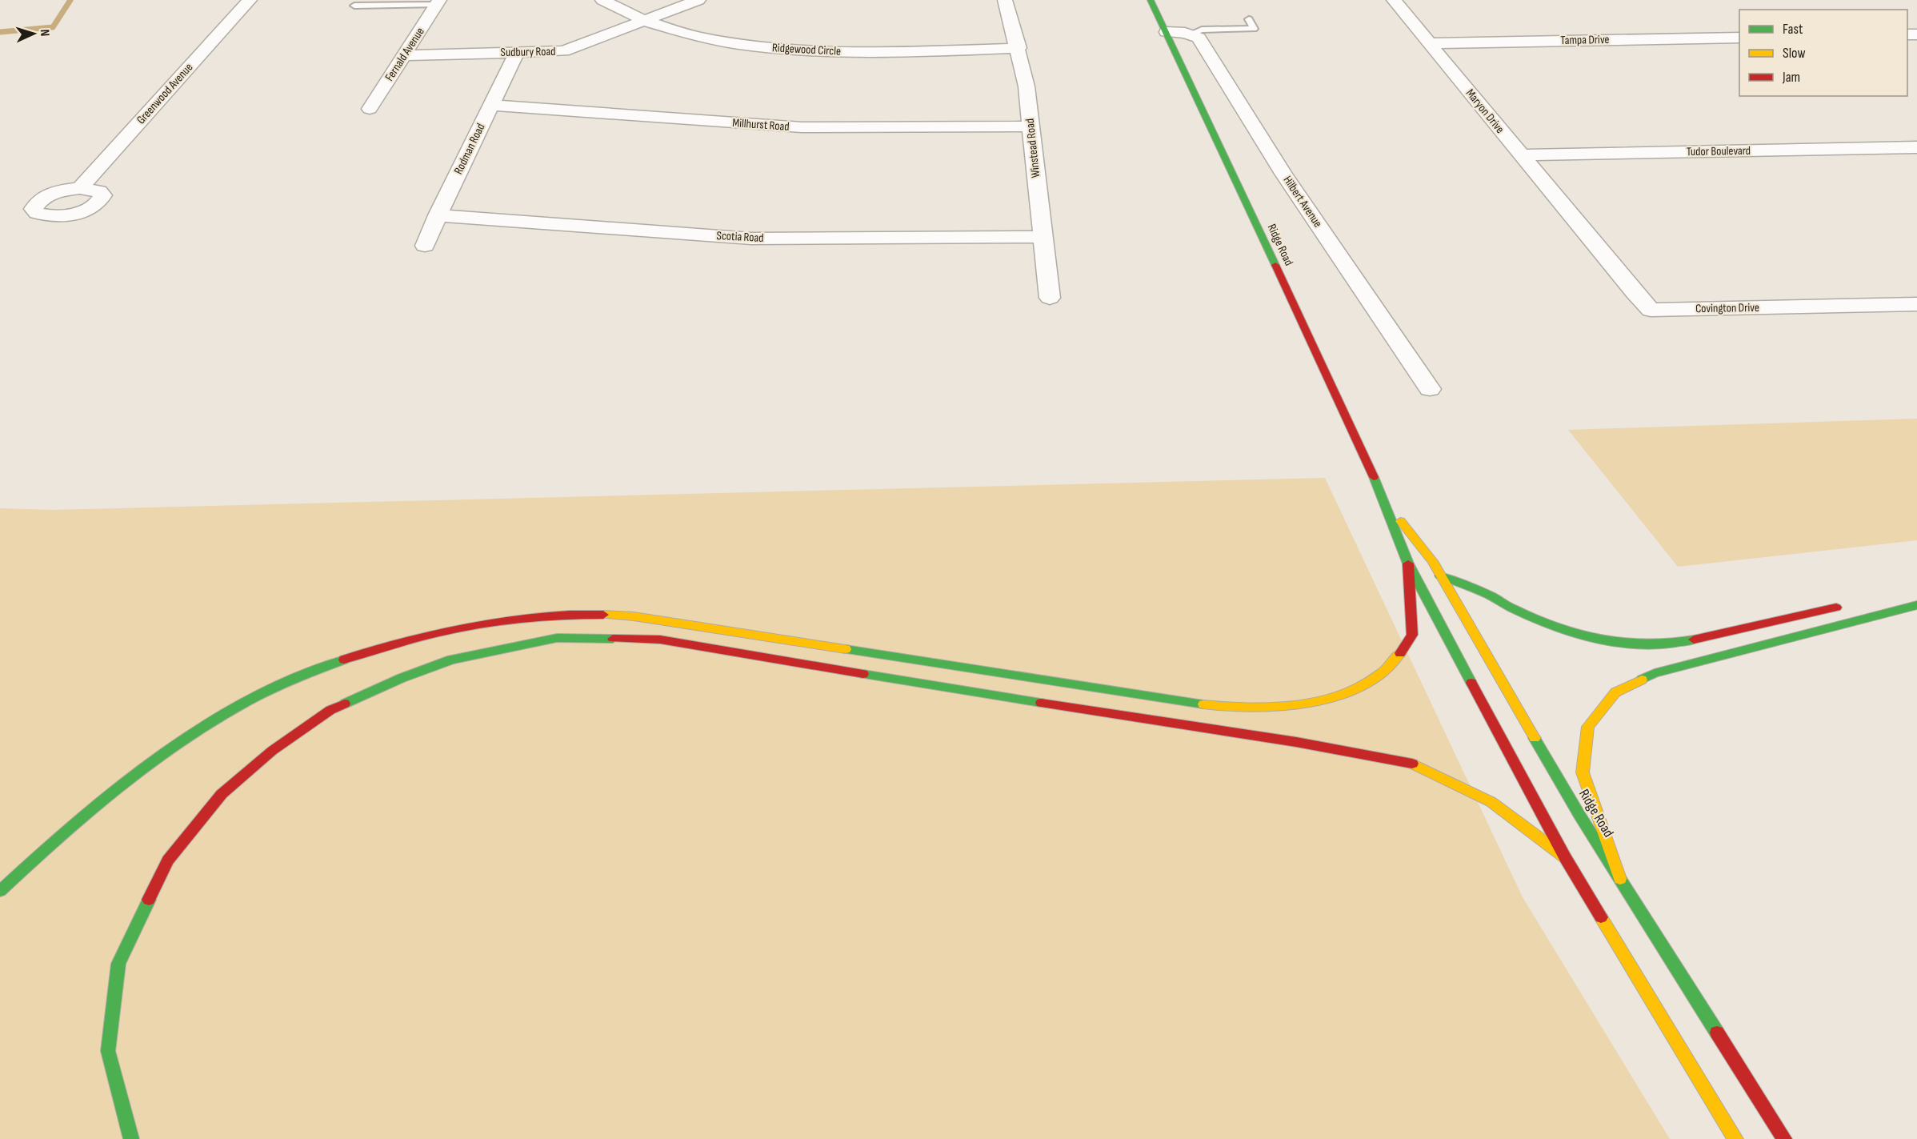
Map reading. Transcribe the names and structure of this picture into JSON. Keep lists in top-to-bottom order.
{
  "streets": {
    "main road": ["Ridge Road"],
    "street": [
      "Tampa Drive",
      "Ridgewood Circle",
      "Sudbury Road",
      "Fernald Avenue",
      "Greenwood Avenue",
      "Maryon Drive",
      "Millhurst Road",
      "Winstead Road",
      "Rodman Road",
      "Tudor Boulevard",
      "Hilbert Avenue",
      "Scotia Road",
      "Covington Drive"
    ]
  },
  "crossings": [
    ["Tampa Drive", "Maryon Drive"],
    ["Ridgewood Circle", "Sudbury Road"],
    ["Ridgewood Circle", "Winstead Road"],
    ["Sudbury Road", "Fernald Avenue"],
    ["Sudbury Road", "Rodman Road"],
    ["Maryon Drive", "Tudor Boulevard"],
    ["Maryon Drive", "Covington Drive"],
    ["Millhurst Road", "Winstead Road"],
    ["Millhurst Road", "Rodman Road"],
    ["Winstead Road", "Scotia Road"],
    ["Rodman Road", "Scotia Road"]
  ],
  "legend": ["Fast", "Slow", "Jam"],
  "north": "right"
}
